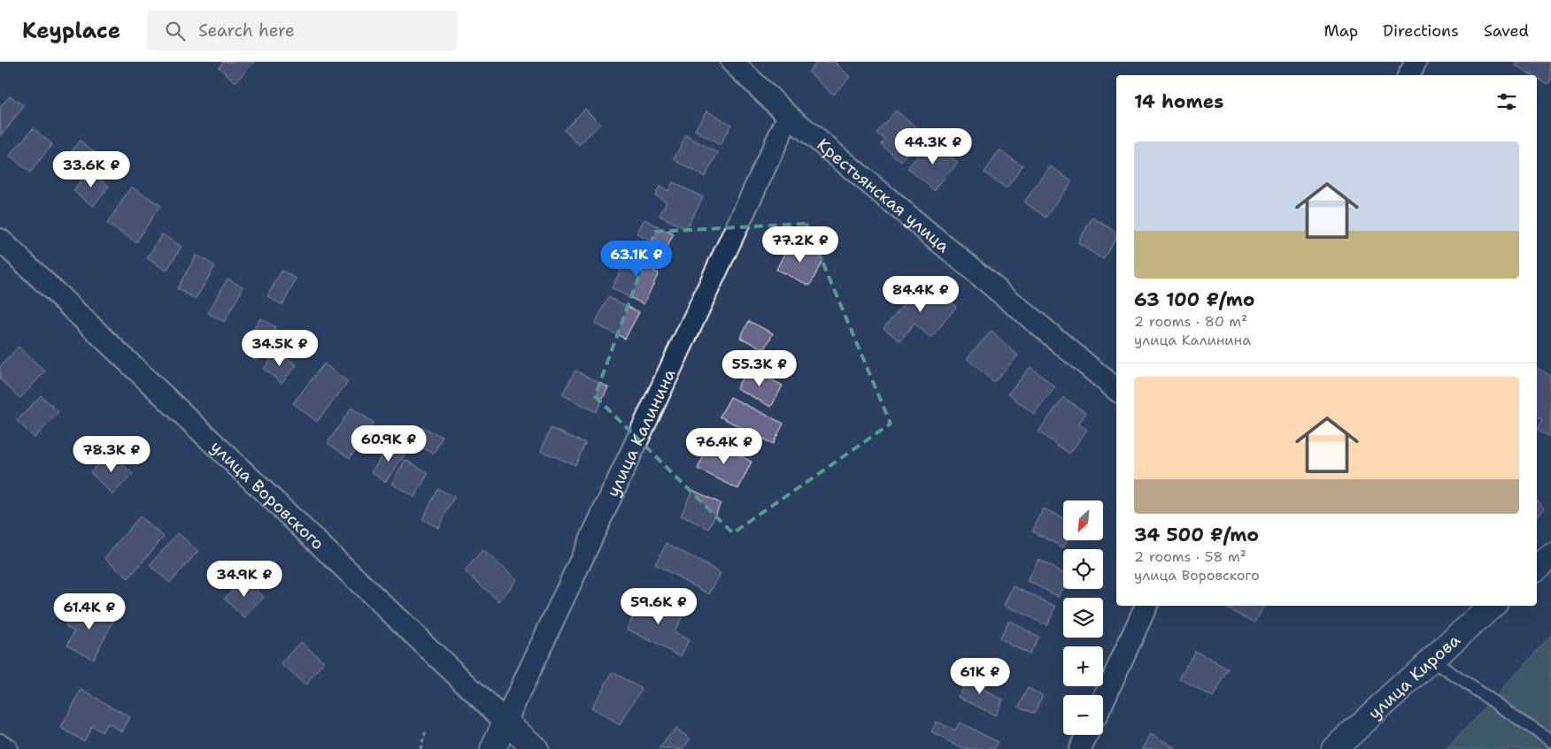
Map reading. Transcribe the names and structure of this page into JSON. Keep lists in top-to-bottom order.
{
  "streets": {
    "street": [
      "Крестьянская улица",
      "улица Калинина",
      "улица Воровского",
      "улица Кирова"
    ]
  },
  "crossings": [
    ["Крестьянская улица", "улица Калинина"],
    ["улица Калинина", "улица Воровского"]
  ],
  "north": "bottom left",
  "page": {
    "header": "Keyplace",
    "search": "Search here",
    "nav": ["Map", "Directions", "Saved"],
    "heading": "14 homes",
    "price": [
      "44.3K ₽",
      "33.6K ₽",
      "77.2K ₽",
      "63.1K ₽",
      "84.4K ₽",
      "34.5K ₽",
      "55.3K ₽",
      "60.9K ₽",
      "76.4K ₽",
      "78.3K ₽",
      "34.9K ₽",
      "59.6K ₽",
      "61.4K ₽",
      "61K ₽"
    ],
    "list": [
      {
        "name": "63 100 ₽/mo",
        "note": "2 rooms · 80 m² · улица Калинина"
      },
      {
        "name": "34 500 ₽/mo",
        "note": "2 rooms · 58 m² · улица Воровского"
      }
    ],
    "map_buttons": ["+", "−"]
  }
}
